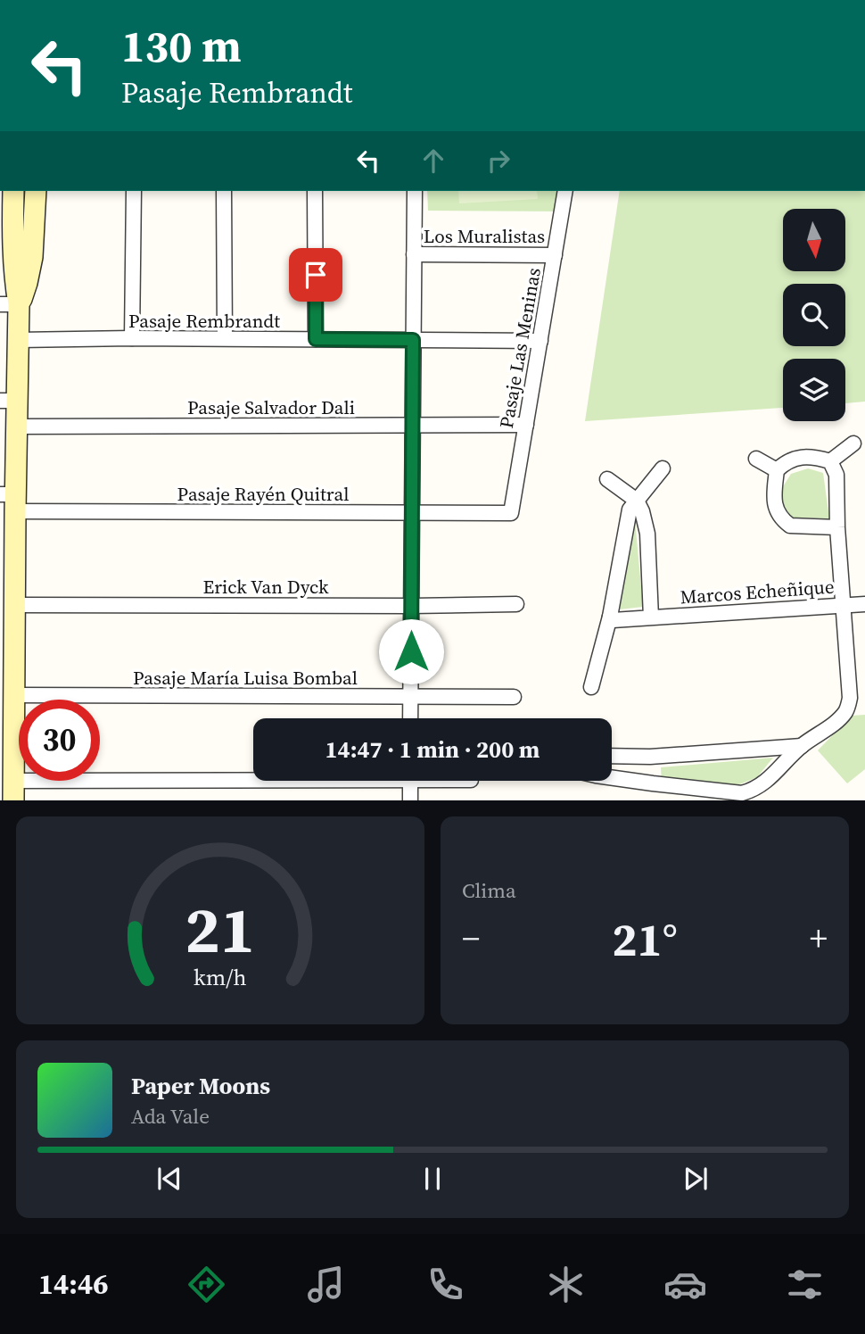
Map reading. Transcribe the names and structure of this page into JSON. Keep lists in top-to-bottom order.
{
  "streets": {
    "street": [
      "Los Muralistas",
      "Pasaje Rembrandt",
      "Pasaje Las Meninas",
      "Pasaje Salvador Dali",
      "Pasaje Rayén Quitral",
      "Erick Van Dyck",
      "Marcos Echeñique",
      "Pasaje María Luisa Bombal"
    ]
  },
  "crossings": [
    ["Los Muralistas", "Pasaje Las Meninas"],
    ["Pasaje Rembrandt", "Pasaje Las Meninas"],
    ["Pasaje Las Meninas", "Pasaje Salvador Dali"],
    ["Pasaje Las Meninas", "Pasaje Rayén Quitral"]
  ],
  "north": "bottom",
  "page": {
    "turn": ["130 m", "Pasaje Rembrandt"],
    "limit": "30",
    "trip": "14:47 · 1 min · 200 m",
    "tile": "Clima",
    "heat": ["−", "21°", "+"],
    "song": ["Paper Moons", "Ada Vale"],
    "tabs": "14:46",
    "gauge": ["21", "km/h"]
  }
}
